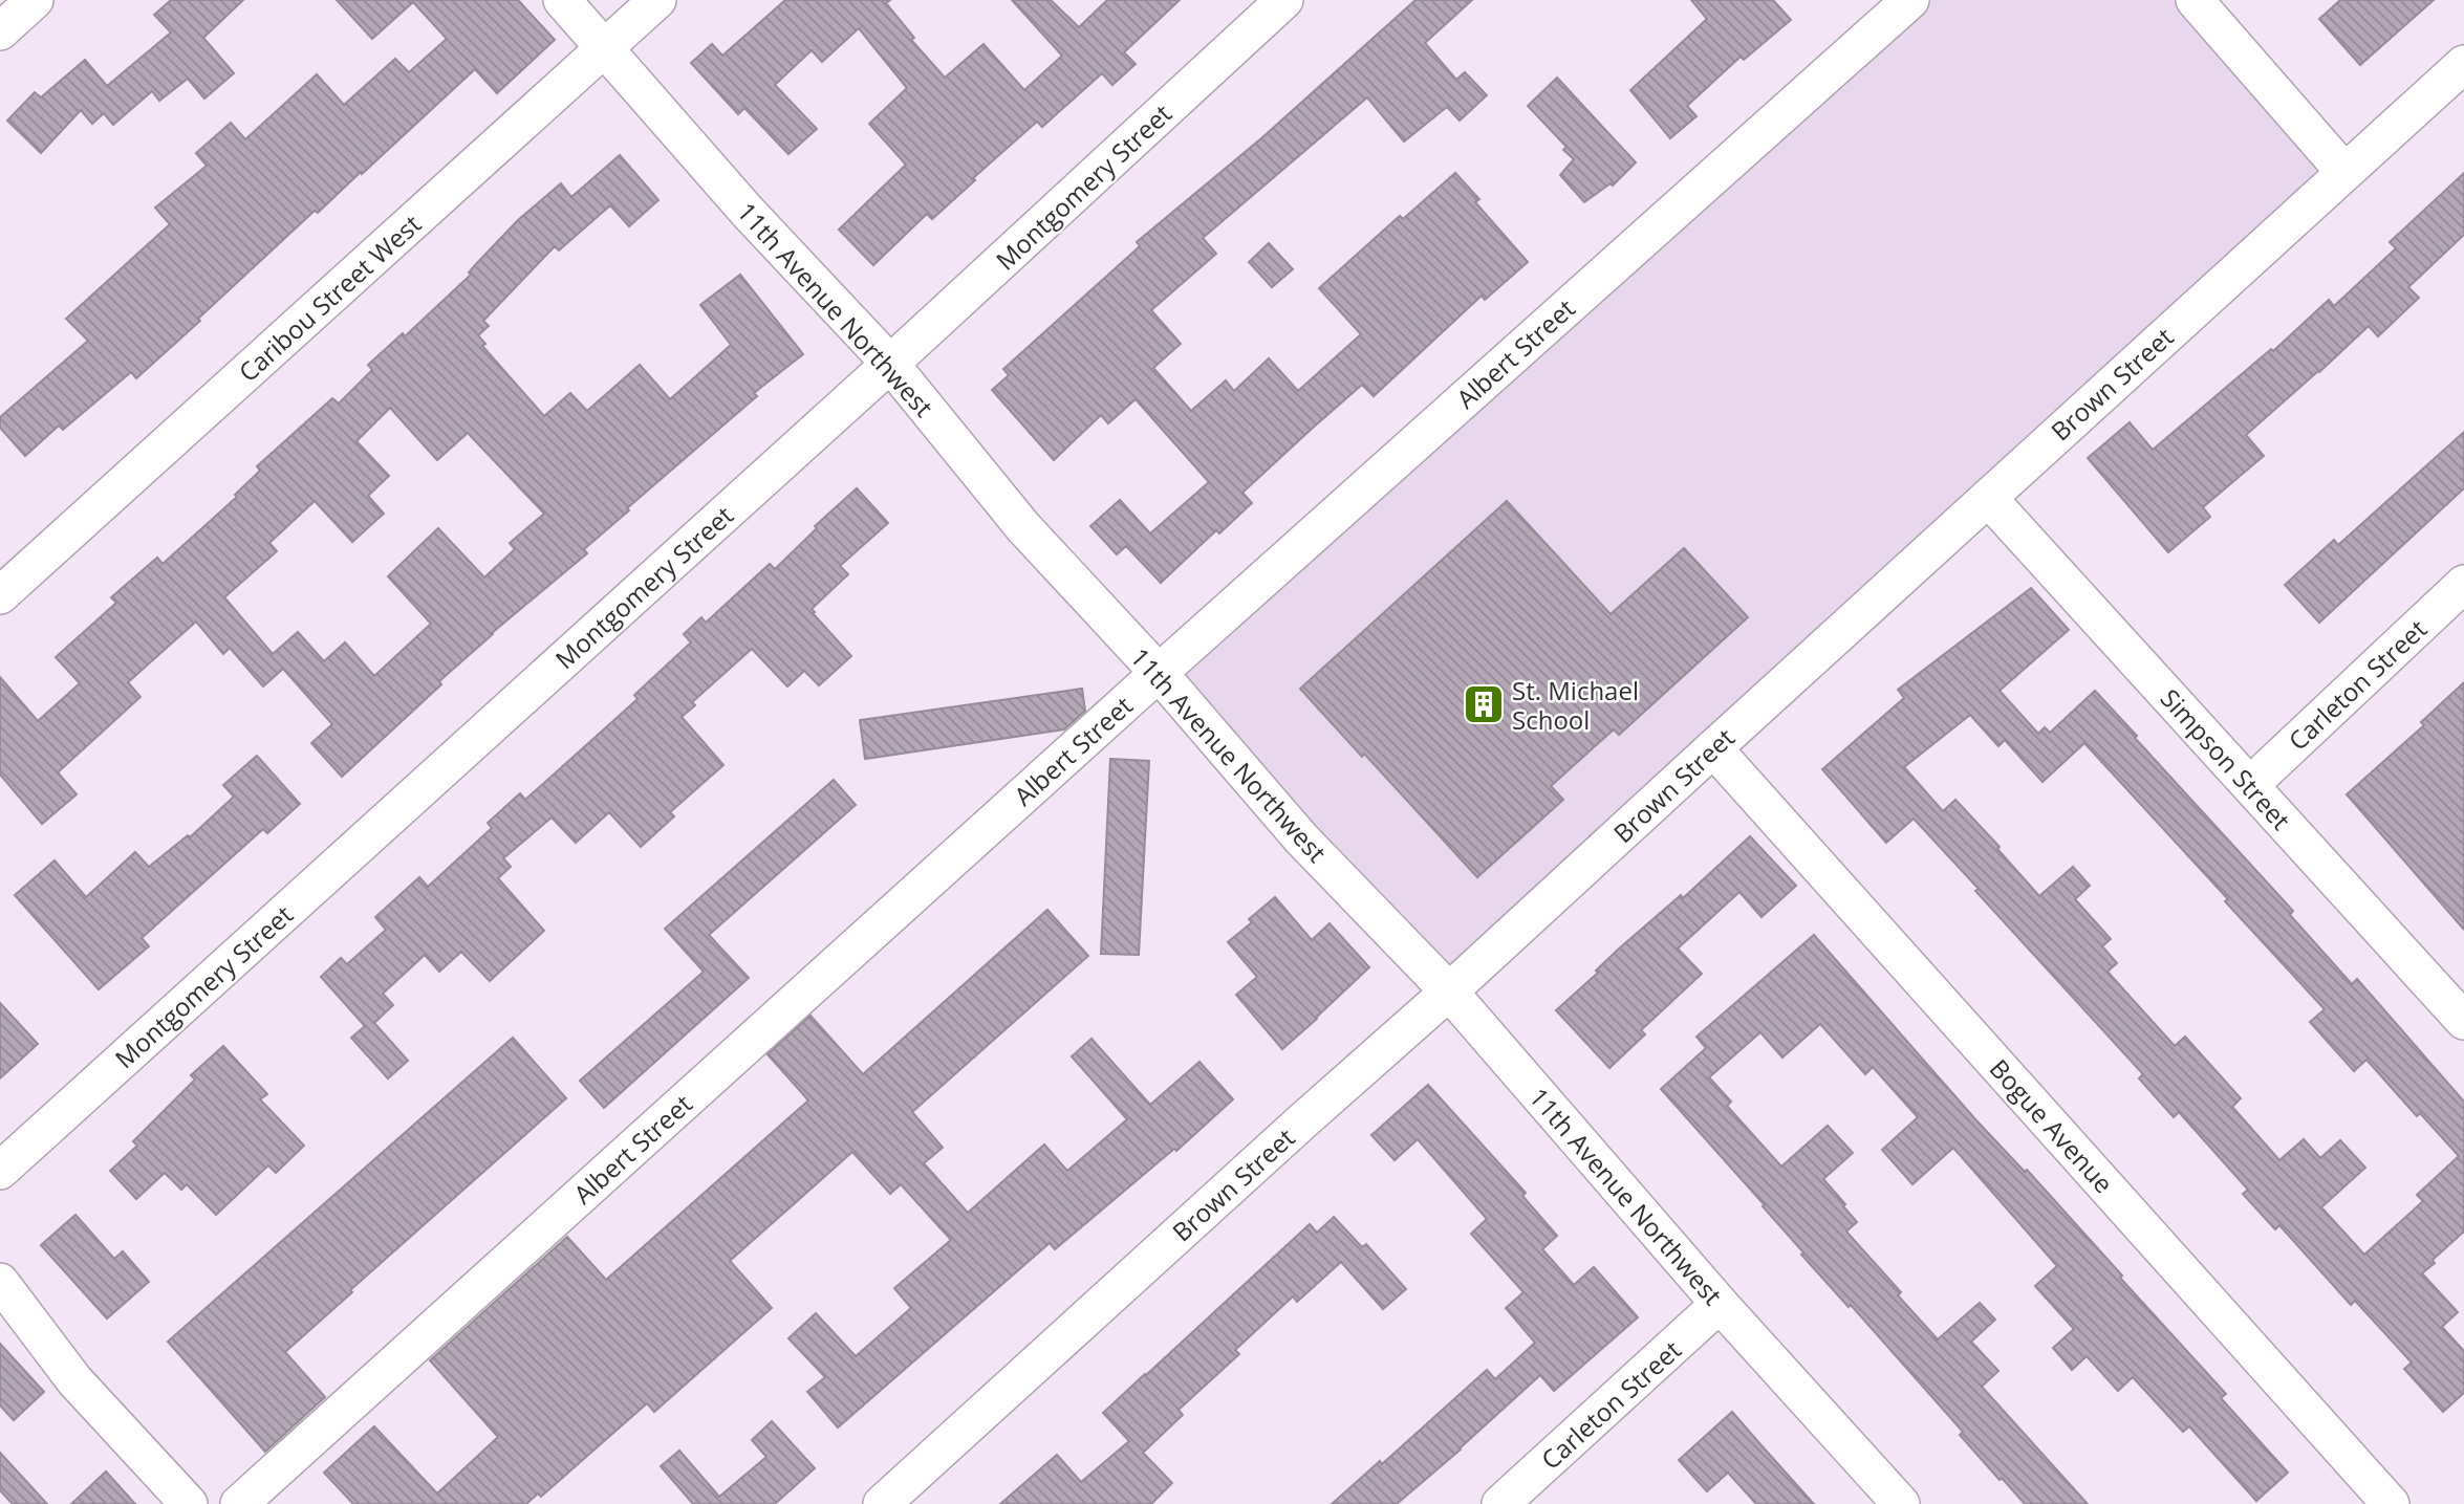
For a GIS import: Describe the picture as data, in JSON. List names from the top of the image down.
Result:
{
  "streets": {
    "street": [
      "Montgomery Street",
      "Caribou Street West",
      "11th Avenue Northwest",
      "Albert Street",
      "Brown Street",
      "Carleton Street",
      "Simpson Street",
      "Bogue Avenue"
    ]
  },
  "crossings": [
    ["Montgomery Street", "11th Avenue Northwest"],
    ["Caribou Street West", "11th Avenue Northwest"],
    ["11th Avenue Northwest", "Albert Street"],
    ["11th Avenue Northwest", "Brown Street"],
    ["11th Avenue Northwest", "Carleton Street"],
    ["Brown Street", "Simpson Street"],
    ["Brown Street", "Bogue Avenue"],
    ["Carleton Street", "Simpson Street"]
  ],
  "places": {
    "building": ["St. Michael School"]
  }
}
